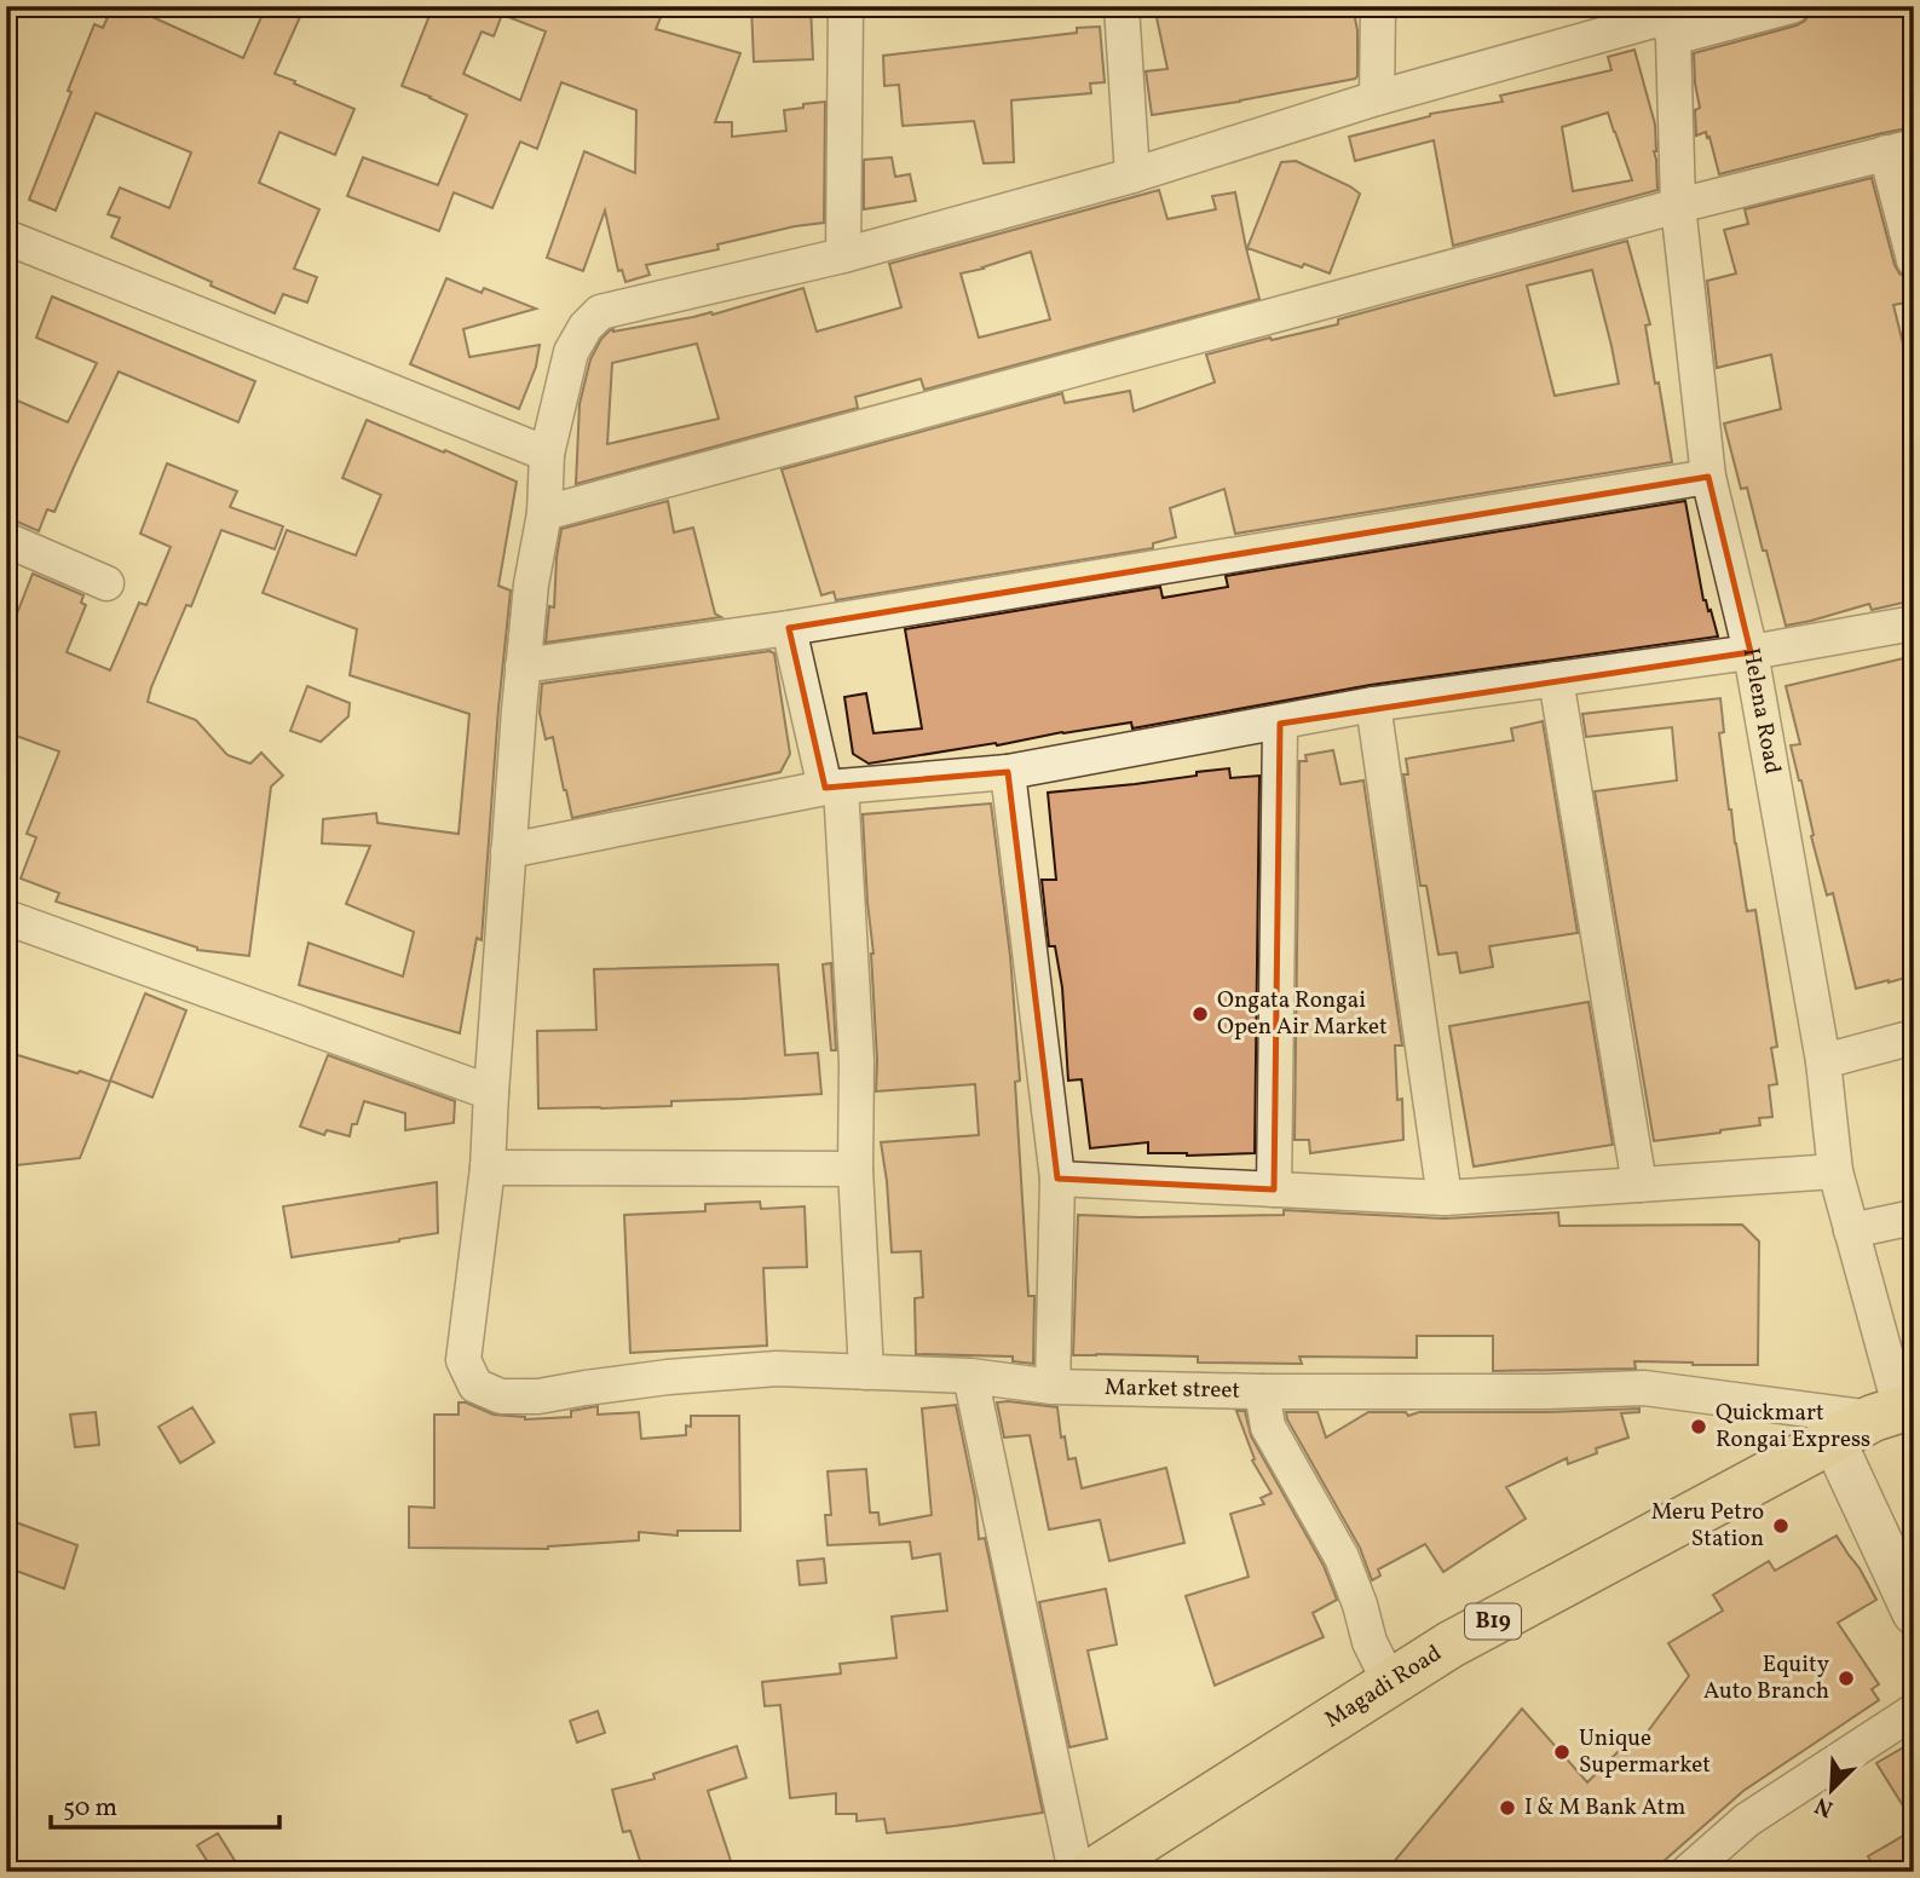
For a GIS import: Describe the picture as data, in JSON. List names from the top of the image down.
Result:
{
  "streets": {
    "highway": ["B19", "Magadi Road"],
    "street": ["Helena Road", "Market street"]
  },
  "crossings": [
    ["Helena Road", "Market street"],
    ["Helena Road", "Magadi Road"],
    ["Market street", "Magadi Road"]
  ],
  "places": [
    "Ongata Rongai Open Air Market",
    "Quickmart Rongai Express",
    "Meru Petro Station",
    "Equity Auto Branch",
    "Unique Supermarket",
    "I & M Bank Atm"
  ],
  "scale_bar": "50 m",
  "north": "bottom left"
}
